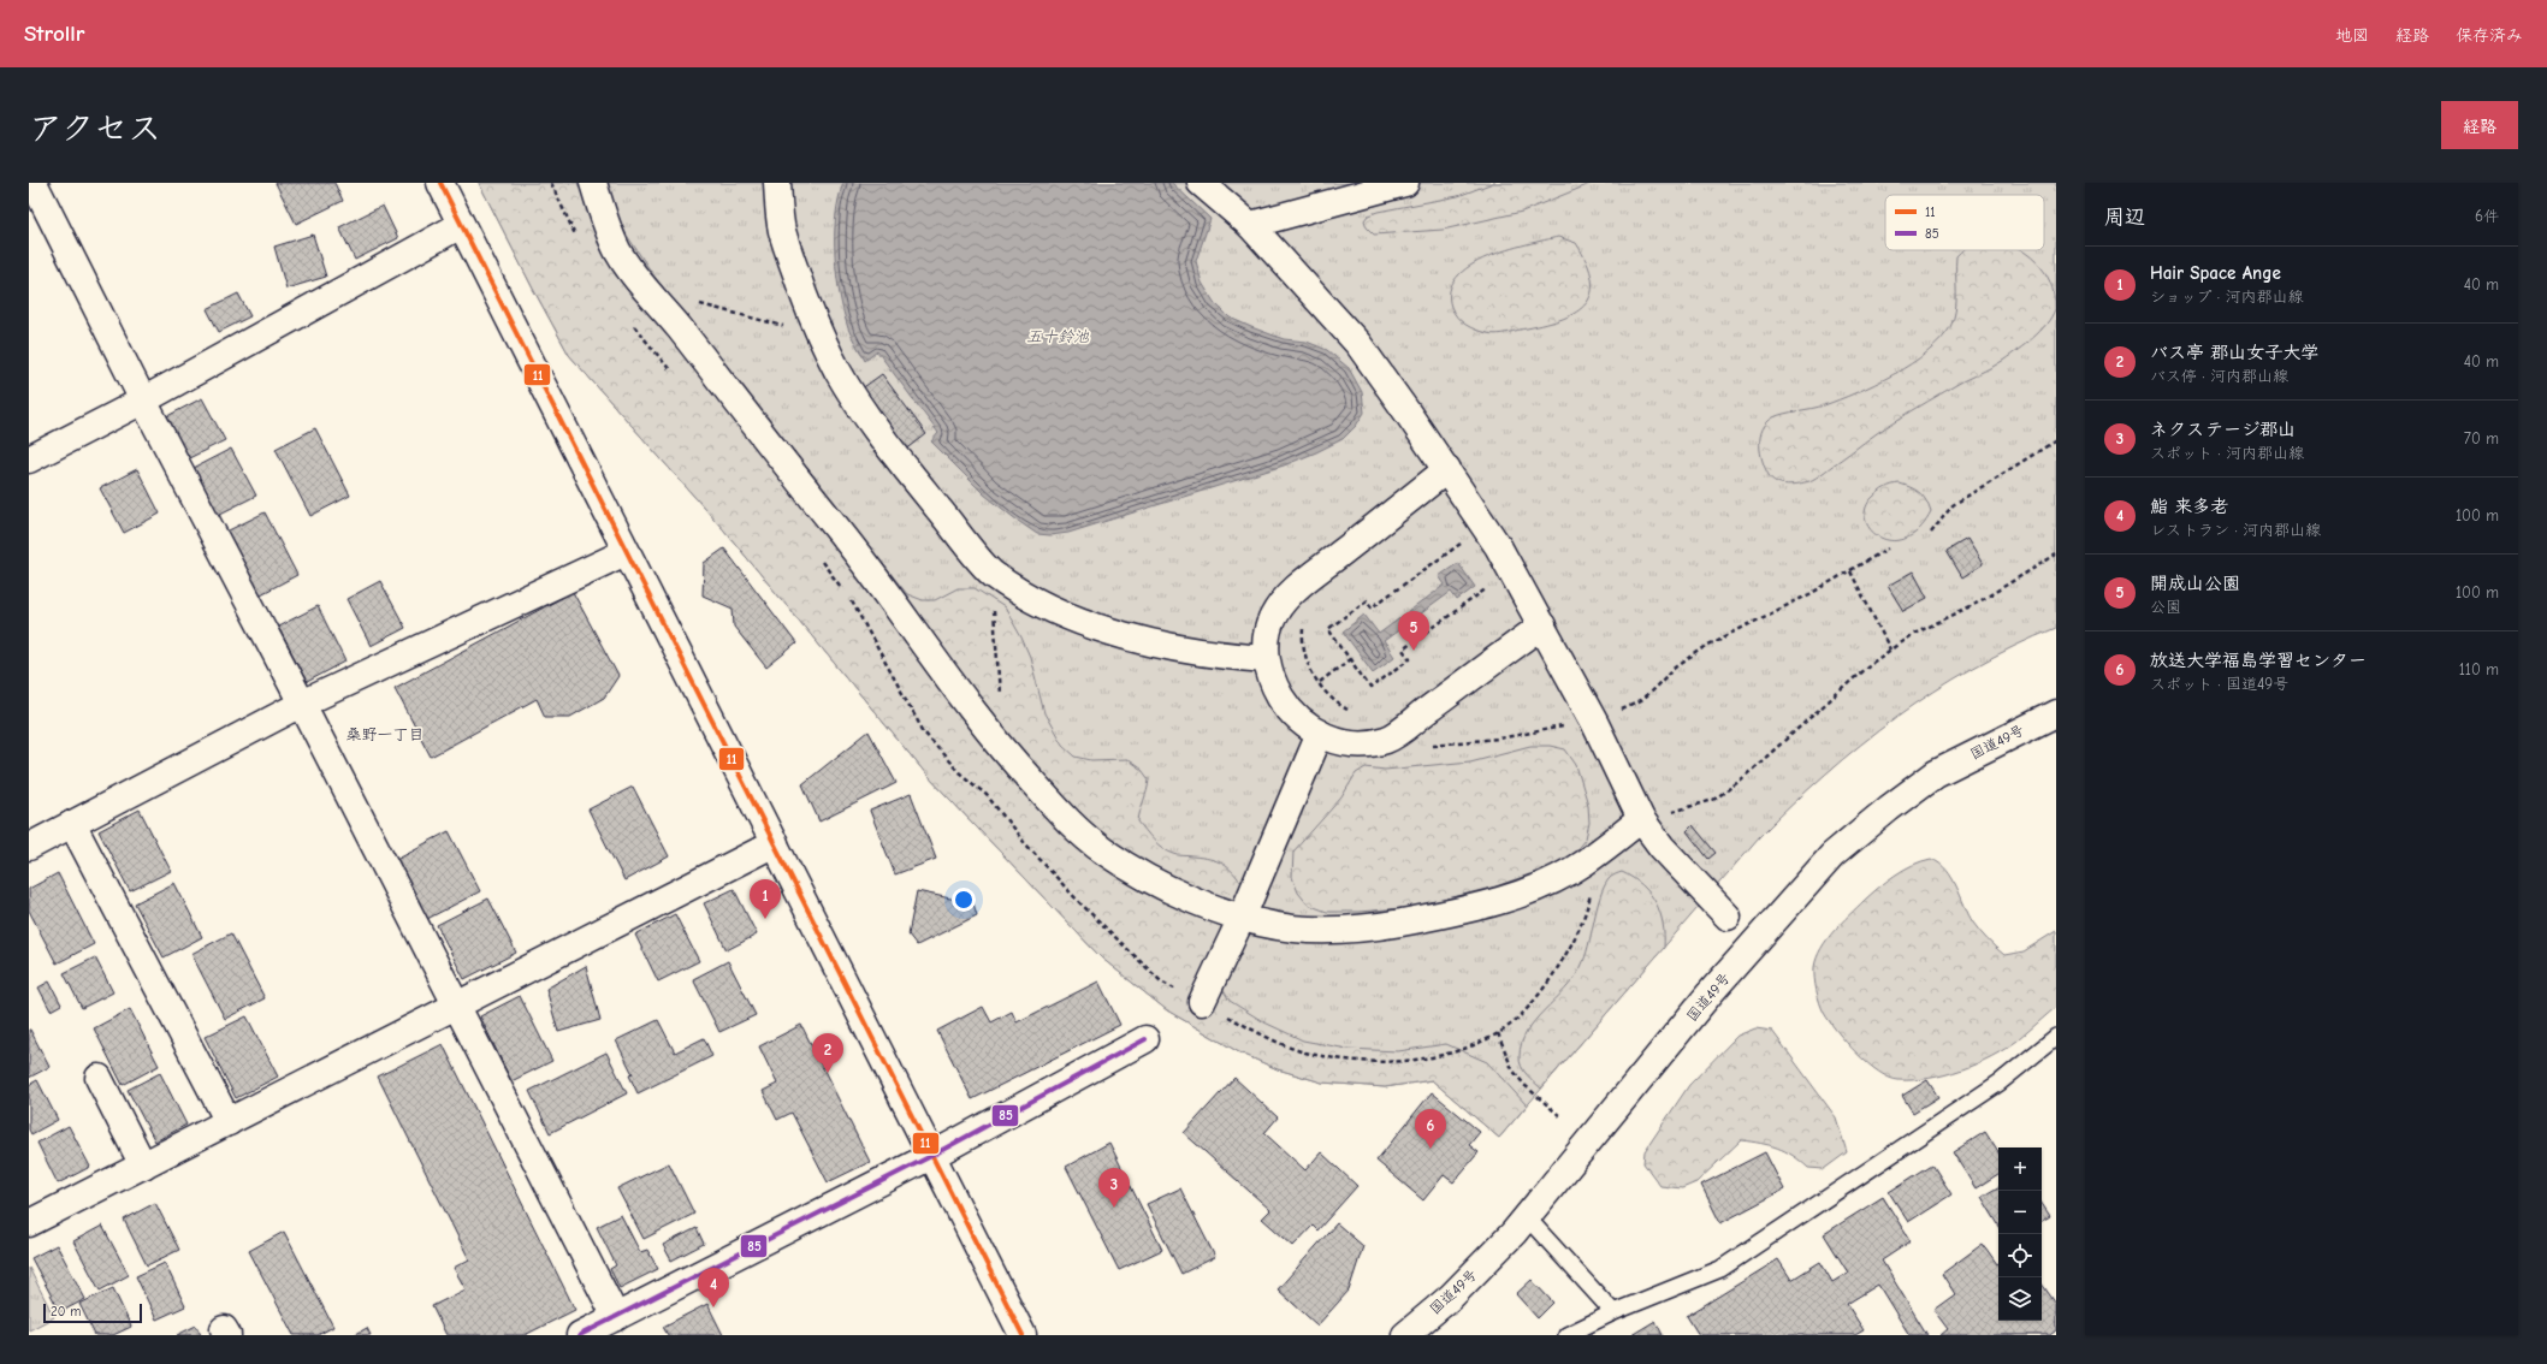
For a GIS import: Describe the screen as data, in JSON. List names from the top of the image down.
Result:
{
  "streets": {
    "main road": ["国道49号"]
  },
  "districts": ["桑野一丁目"],
  "water": ["五十鈴池"],
  "lines": ["transit line 11", "transit line 85"],
  "legend": ["11", "85"],
  "scale_bar": "20 m",
  "page": {
    "header": "Strollr",
    "nav": ["地図", "経路", "保存済み"],
    "title": "アクセス",
    "buttons": "経路",
    "heading": ["周辺", "6件"],
    "list": [
      {
        "mark": "1",
        "name": "Hair Space Ange",
        "note": "ショップ · 河内郡山線",
        "value": "40 m"
      },
      {
        "mark": "2",
        "name": "バス亭 郡山女子大学",
        "note": "バス停 · 河内郡山線",
        "value": "40 m"
      },
      {
        "mark": "3",
        "name": "ネクステージ郡山",
        "note": "スポット · 河内郡山線",
        "value": "70 m"
      },
      {
        "mark": "4",
        "name": "鮨 来多老",
        "note": "レストラン · 河内郡山線",
        "value": "100 m"
      },
      {
        "mark": "5",
        "name": "開成山公園",
        "note": "公園",
        "value": "100 m"
      },
      {
        "mark": "6",
        "name": "放送大学福島学習センター",
        "note": "スポット · 国道49号",
        "value": "110 m"
      }
    ],
    "pins": [
      "5",
      "1",
      "2",
      "6",
      "3",
      "4"
    ],
    "map_buttons": ["+", "−"],
    "scale": "20 m"
  }
}
